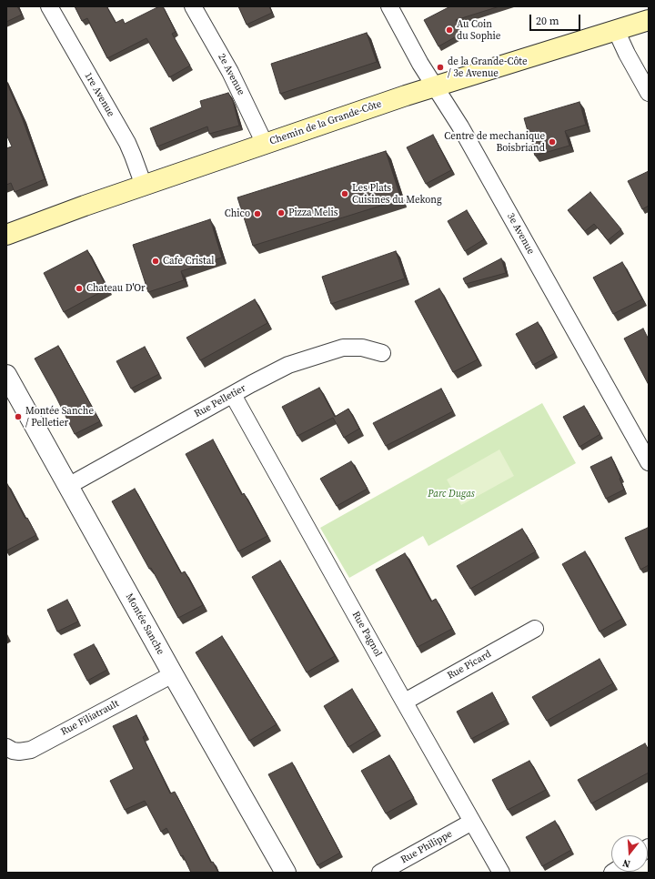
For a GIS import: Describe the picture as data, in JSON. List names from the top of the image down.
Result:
{
  "streets": {
    "main road": ["Chemin de la Grande-Côte"],
    "street": [
      "2e Avenue",
      "1re Avenue",
      "3e Avenue",
      "Rue Pelletier",
      "Montée Sanche",
      "Rue Pagnol",
      "Rue Picard",
      "Rue Filiatrault",
      "Rue Philippe"
    ]
  },
  "crossings": [
    ["2e Avenue", "Chemin de la Grande-Côte"],
    ["1re Avenue", "Chemin de la Grande-Côte"],
    ["Chemin de la Grande-Côte", "3e Avenue"],
    ["Rue Pelletier", "Montée Sanche"],
    ["Rue Pelletier", "Rue Pagnol"],
    ["Montée Sanche", "Rue Filiatrault"],
    ["Rue Pagnol", "Rue Picard"],
    ["Rue Pagnol", "Rue Philippe"]
  ],
  "parks": ["Parc Dugas"],
  "places": [
    "Au Coin du Sophie",
    "de la Grande-Côte / 3e Avenue",
    "Centre de mechanique Boisbriand",
    "Les Plats Cuisines du Mekong",
    "Pizza Melis",
    "Chico",
    "Cafe Cristal",
    "Chateau D'Or",
    "Montée Sanche / Pelletier"
  ],
  "scale_bar": "20 m",
  "north": "bottom"
}
